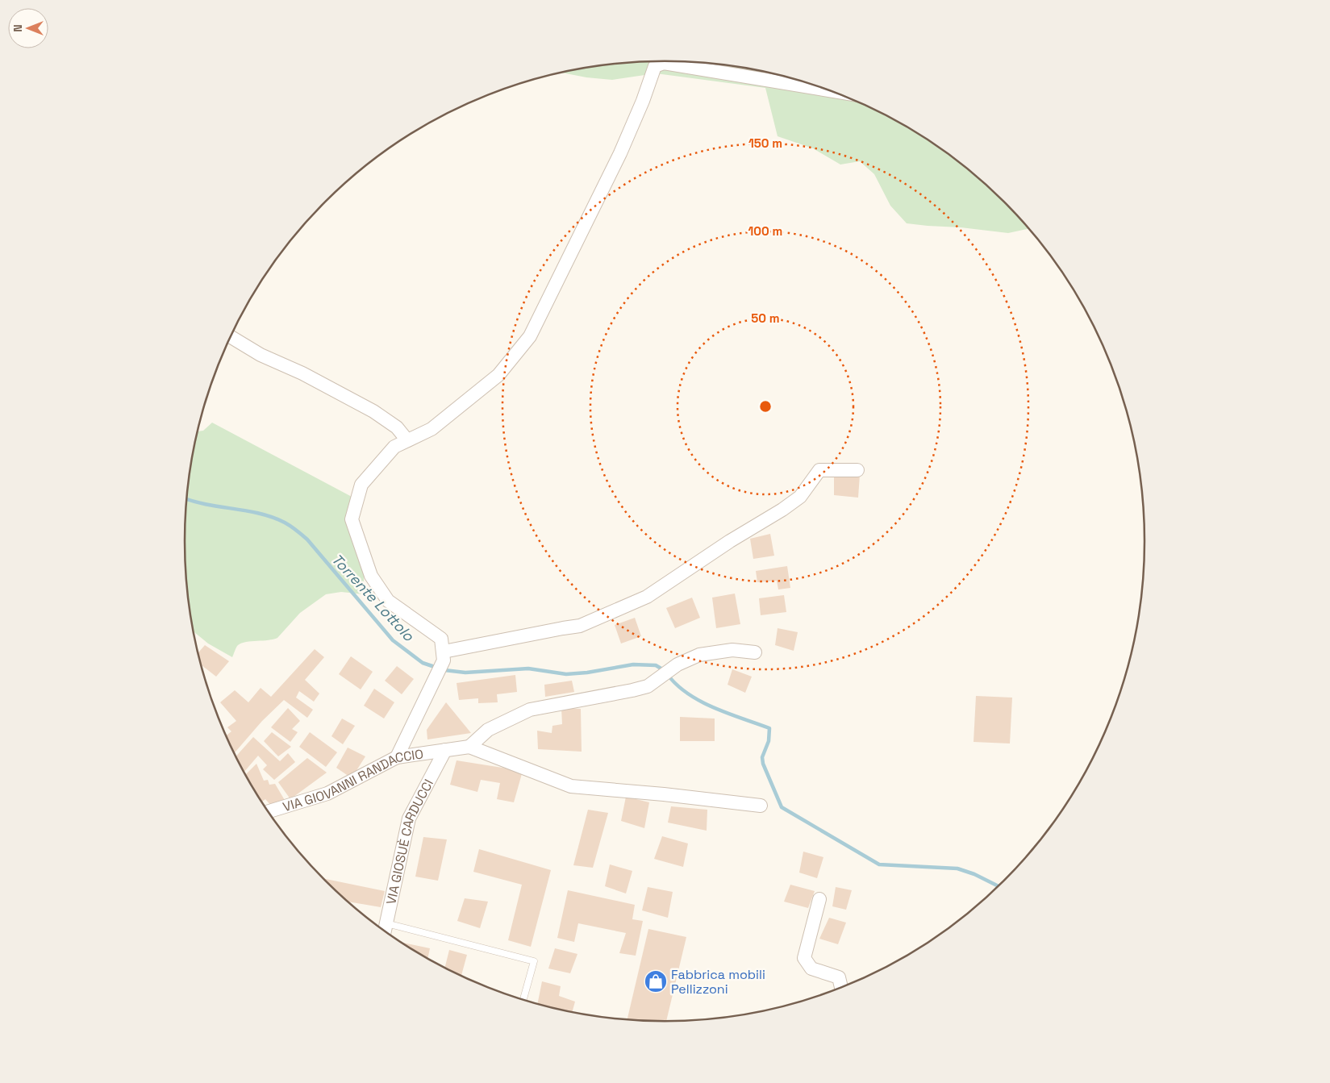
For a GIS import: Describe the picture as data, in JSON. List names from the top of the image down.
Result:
{
  "streets": {
    "street": ["VIA GIOVANNI RANDACCIO", "VIA GIOSUÈ CARDUCCI"]
  },
  "crossings": [
    ["VIA GIOVANNI RANDACCIO", "VIA GIOSUÈ CARDUCCI"]
  ],
  "water": ["Torrente Lottolo"],
  "places": {
    "shop": ["Fabbrica mobili Pellizzoni"]
  },
  "north": "left",
  "rings": ["150 m", "100 m", "50 m"]
}
